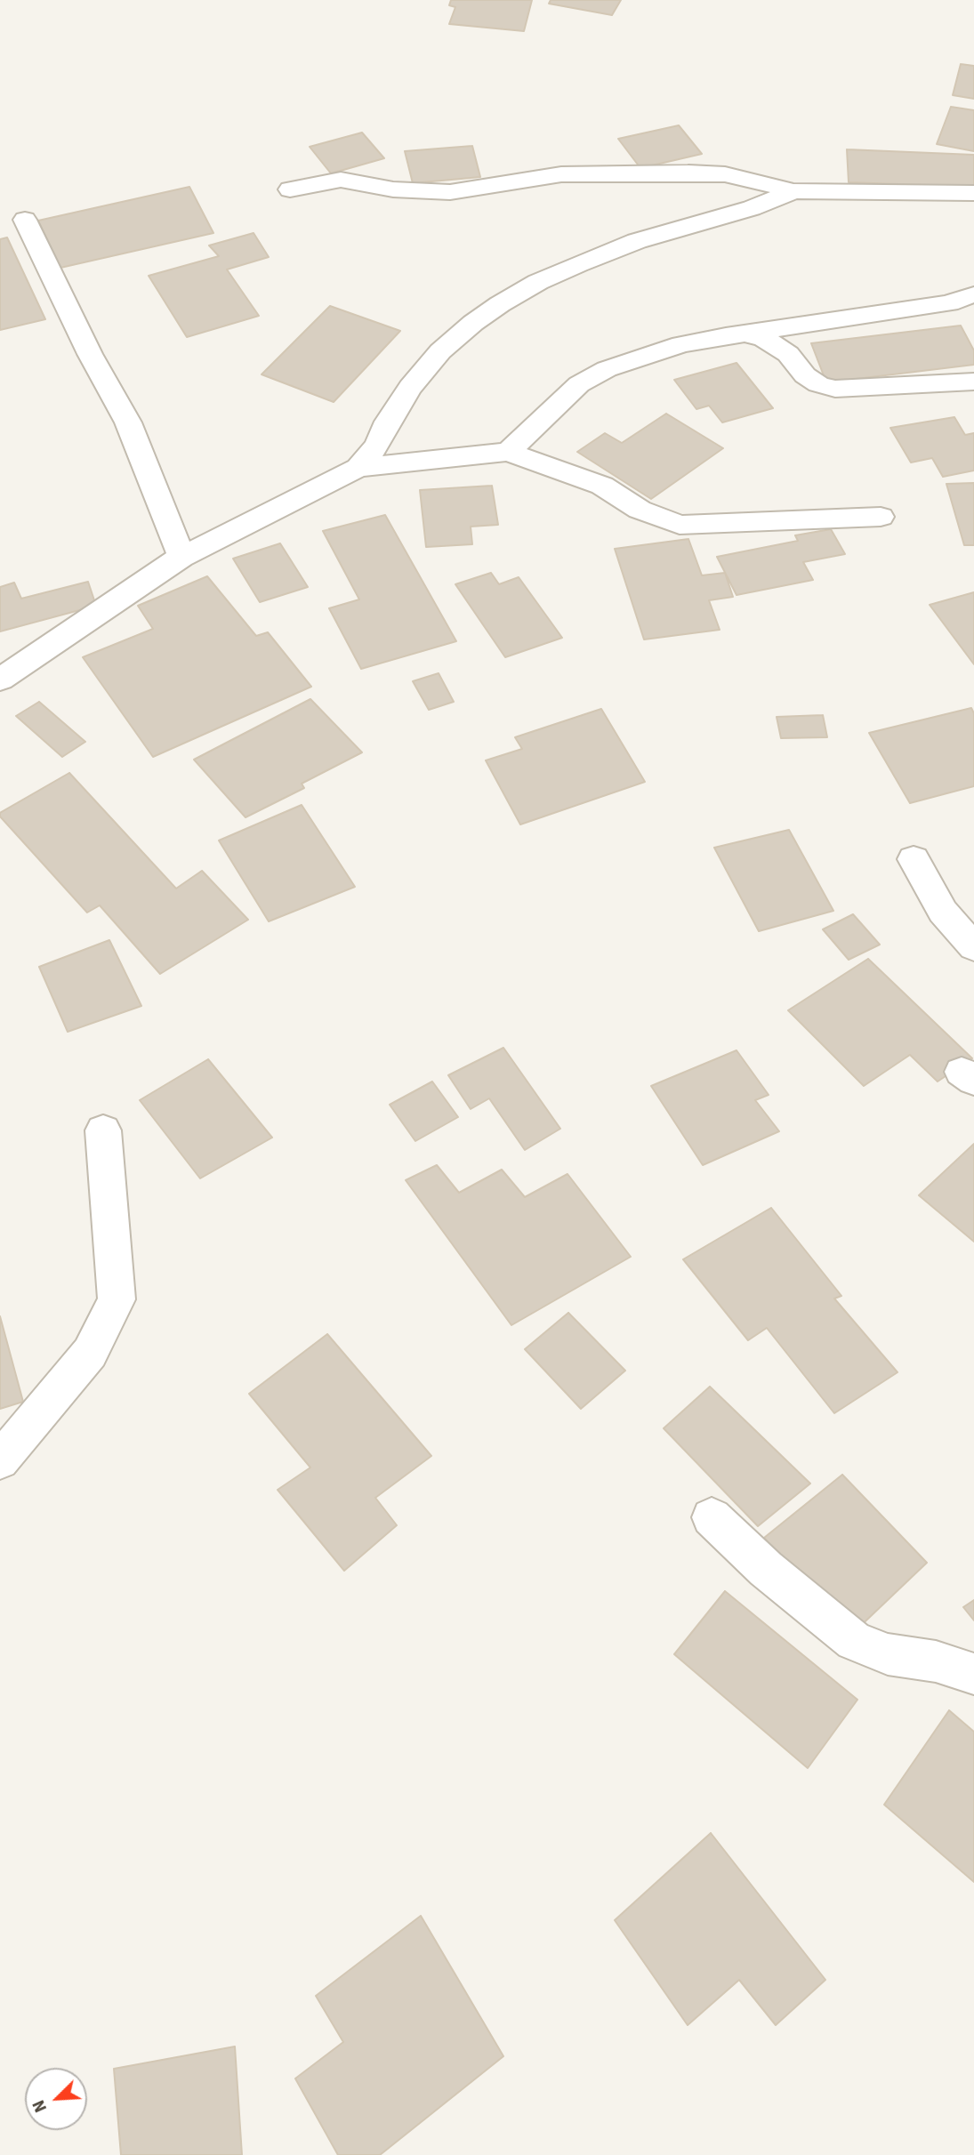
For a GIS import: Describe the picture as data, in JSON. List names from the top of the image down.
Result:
{
  "north": "bottom left"
}
